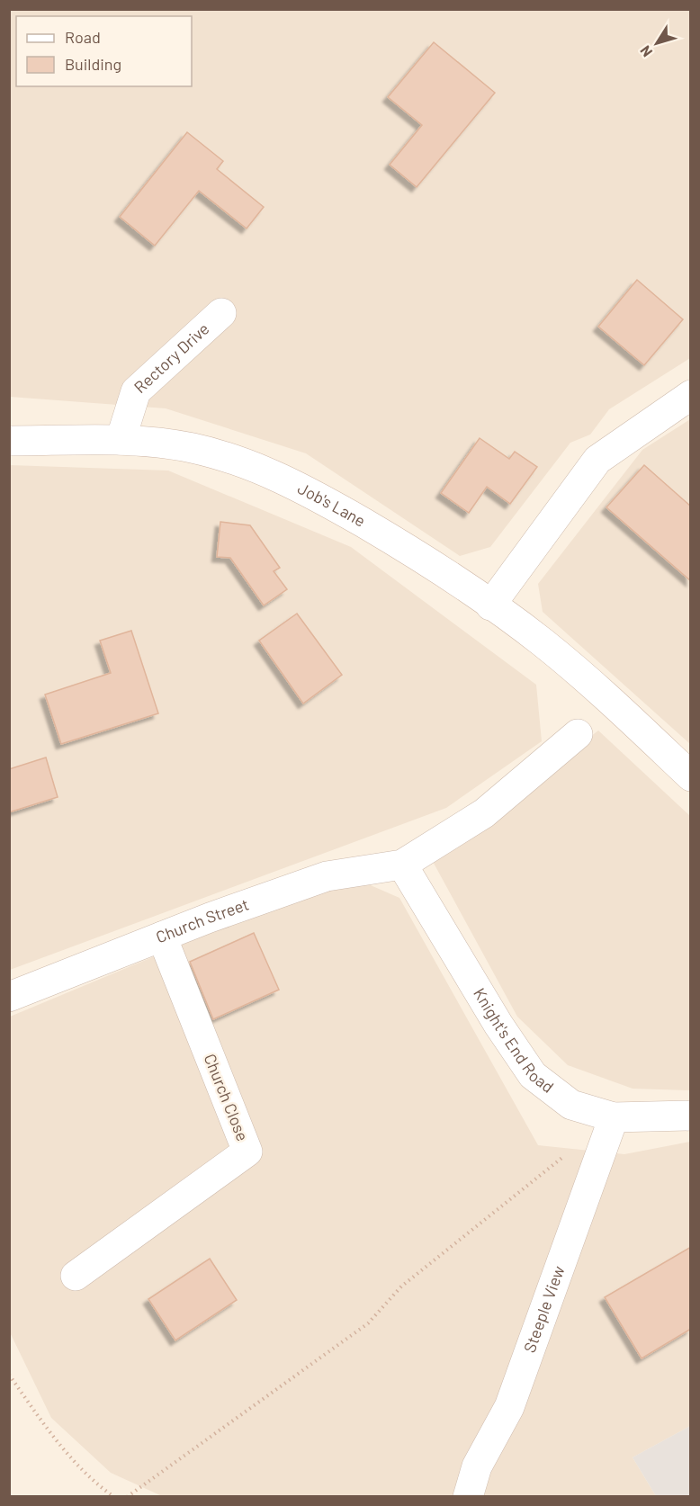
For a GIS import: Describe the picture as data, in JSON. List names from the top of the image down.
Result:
{
  "streets": {
    "street": [
      "Rectory Drive",
      "Job's Lane",
      "Church Street",
      "Knight's End Road",
      "Church Close",
      "Steeple View"
    ]
  },
  "crossings": [
    ["Rectory Drive", "Job's Lane"],
    ["Church Street", "Knight's End Road"],
    ["Church Street", "Church Close"],
    ["Knight's End Road", "Steeple View"]
  ],
  "legend": ["Road", "Building"],
  "north": "bottom left"
}
